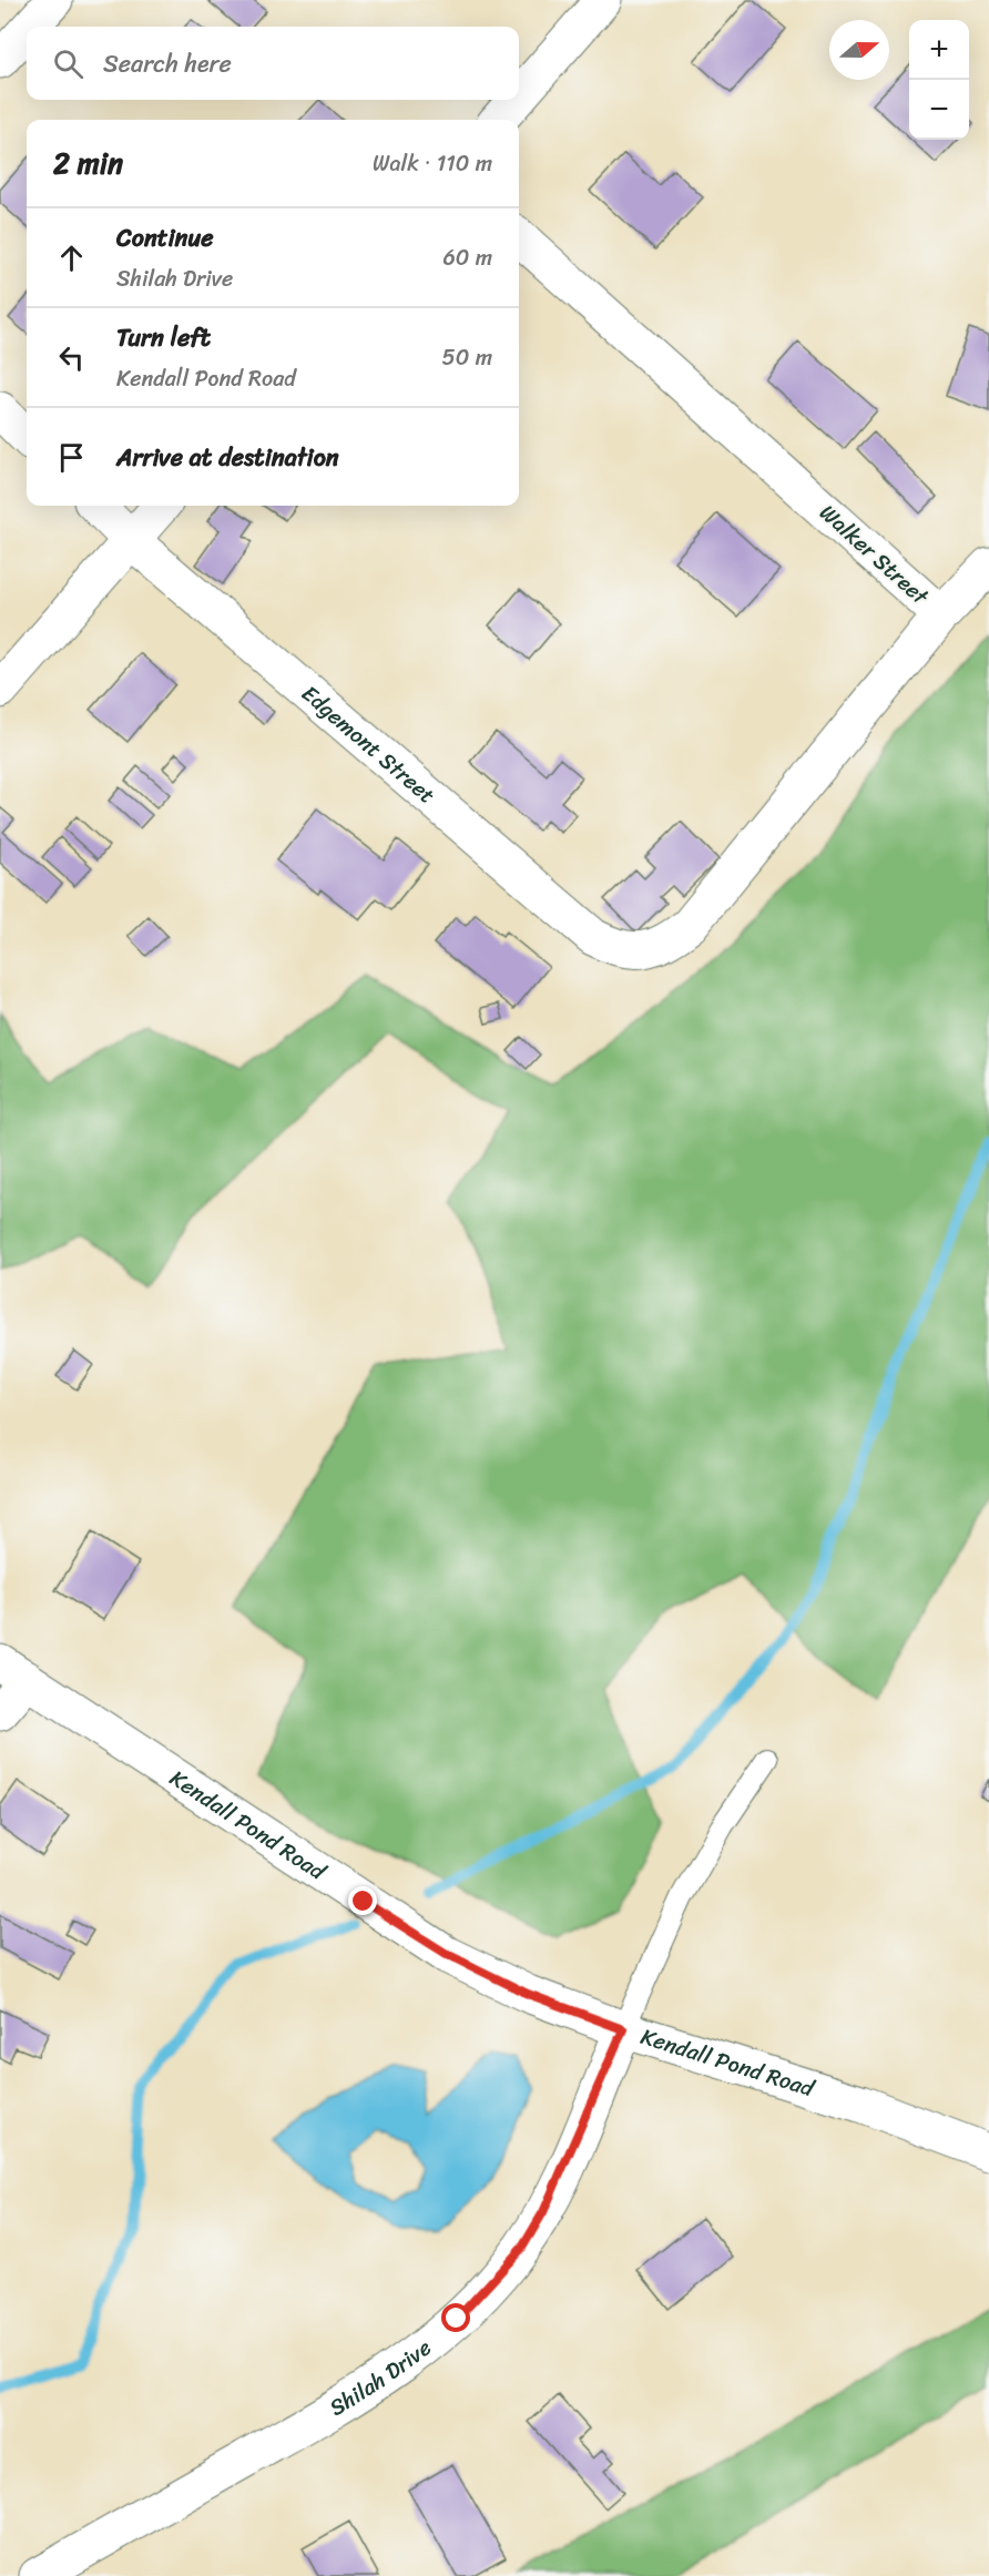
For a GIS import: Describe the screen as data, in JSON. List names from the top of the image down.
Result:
{
  "streets": {
    "street": [
      "Walker Street",
      "Edgemont Street",
      "Kendall Pond Road",
      "Shilah Drive"
    ]
  },
  "crossings": [
    ["Walker Street", "Edgemont Street"],
    ["Kendall Pond Road", "Shilah Drive"]
  ],
  "north": "right",
  "page": {
    "map_buttons": ["+", "−"],
    "search": "Search here",
    "heading": ["2 min", "Walk · 110 m"],
    "list": [
      ["Continue", "Shilah Drive", "60 m"],
      ["Turn left", "Kendall Pond Road", "50 m"],
      "Arrive at destination"
    ]
  }
}
